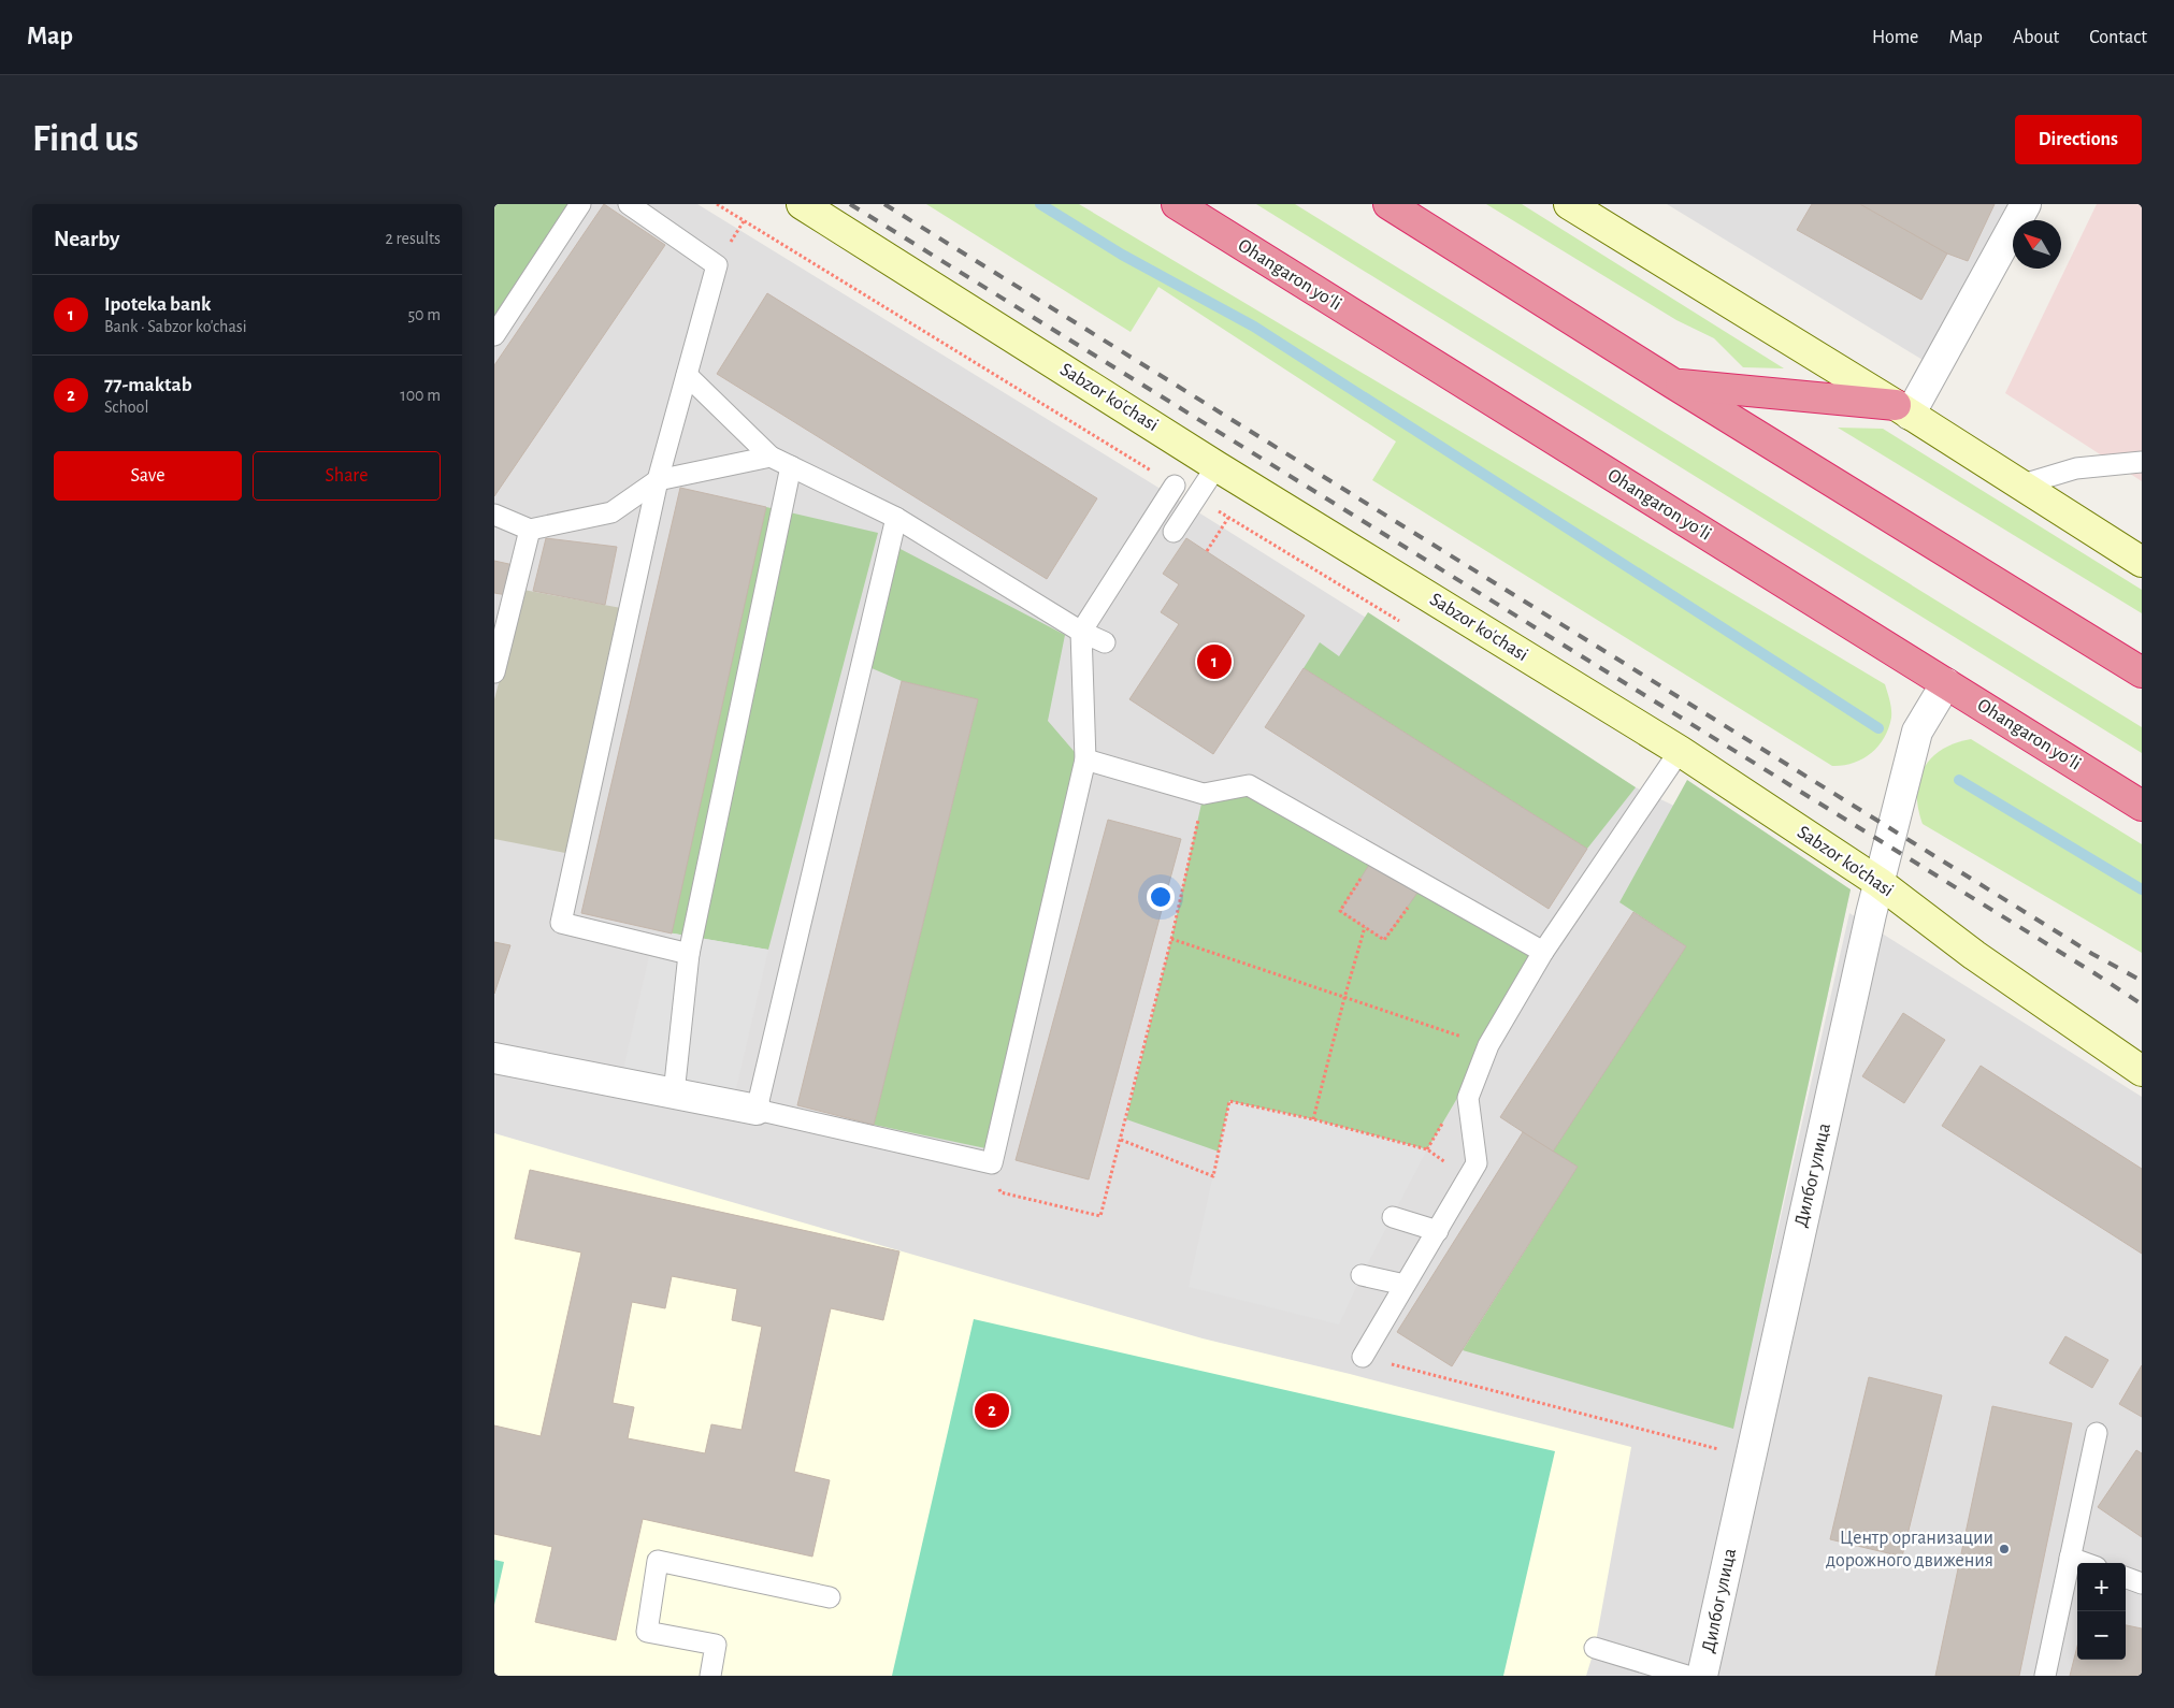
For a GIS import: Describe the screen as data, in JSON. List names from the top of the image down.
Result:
{
  "streets": {
    "highway": ["Ohangaron yoʻli"],
    "street": ["Sabzor ko'chasi", "Дилбог улица"]
  },
  "crossings": [
    ["Ohangaron yoʻli", "Дилбог улица"],
    ["Sabzor ko'chasi", "Дилбог улица"]
  ],
  "places": ["Центр организации дорожного движения"],
  "north": "top left",
  "page": {
    "header": "Map",
    "nav": [
      "Home",
      "Map",
      "About",
      "Contact"
    ],
    "buttons": [
      "Directions",
      ["Save", "Share"]
    ],
    "title": "Find us",
    "heading": ["Nearby", "2 results"],
    "list": [
      {
        "mark": "1",
        "name": "Ipoteka bank",
        "note": "Bank · Sabzor ko'chasi",
        "value": "50 m"
      },
      {
        "mark": "2",
        "name": "77-maktab",
        "note": "School",
        "value": "100 m"
      }
    ],
    "pins": ["1", "2"],
    "map_buttons": ["+", "−"]
  }
}
